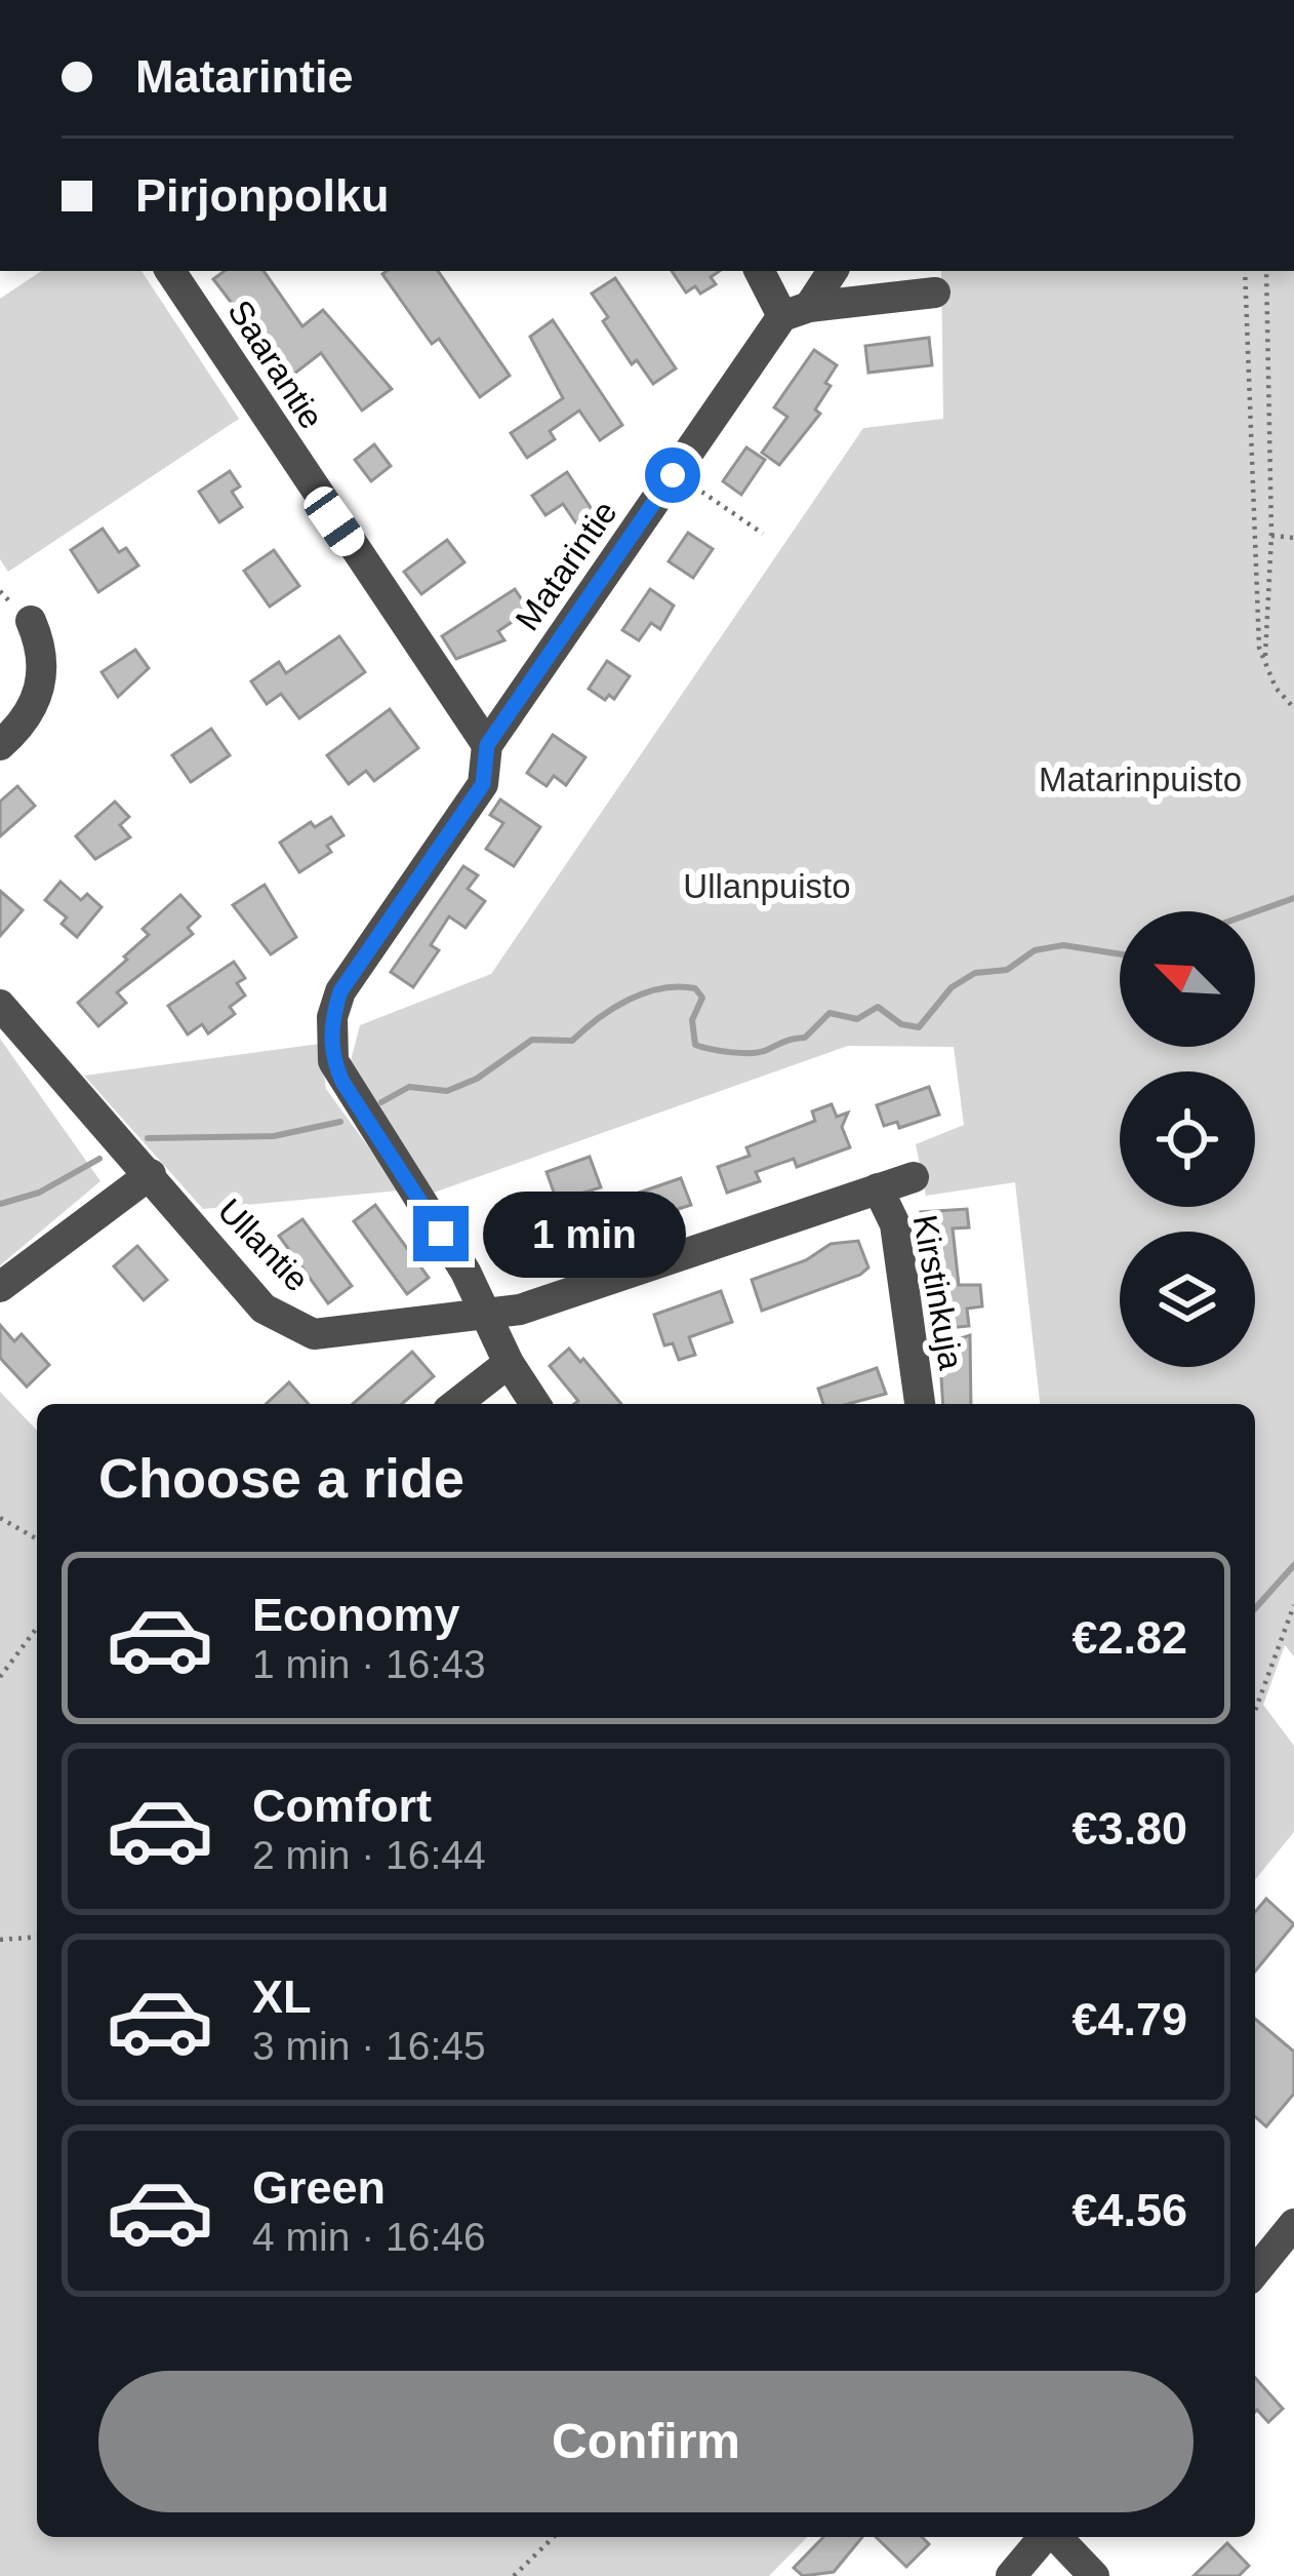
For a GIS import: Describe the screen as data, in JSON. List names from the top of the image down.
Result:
{
  "streets": {
    "street": [
      "Saarantie",
      "Matarintie",
      "Ullantie",
      "Kirstinkuja"
    ]
  },
  "crossings": [
    ["Saarantie", "Matarintie"],
    ["Matarintie", "Ullantie"],
    ["Ullantie", "Kirstinkuja"]
  ],
  "parks": ["Matarinpuisto", "Ullanpuisto"],
  "north": "top left",
  "page": {
    "banner": ["Matarintie", "Pirjonpolku"],
    "bubble": "1 min",
    "heading": "Choose a ride",
    "list": [
      {
        "name": "Economy",
        "note": "1 min · 16:43",
        "value": "€2.82"
      },
      {
        "name": "Comfort",
        "note": "2 min · 16:44",
        "value": "€3.80"
      },
      {
        "name": "XL",
        "note": "3 min · 16:45",
        "value": "€4.79"
      },
      {
        "name": "Green",
        "note": "4 min · 16:46",
        "value": "€4.56"
      }
    ],
    "buttons": "Confirm"
  }
}
